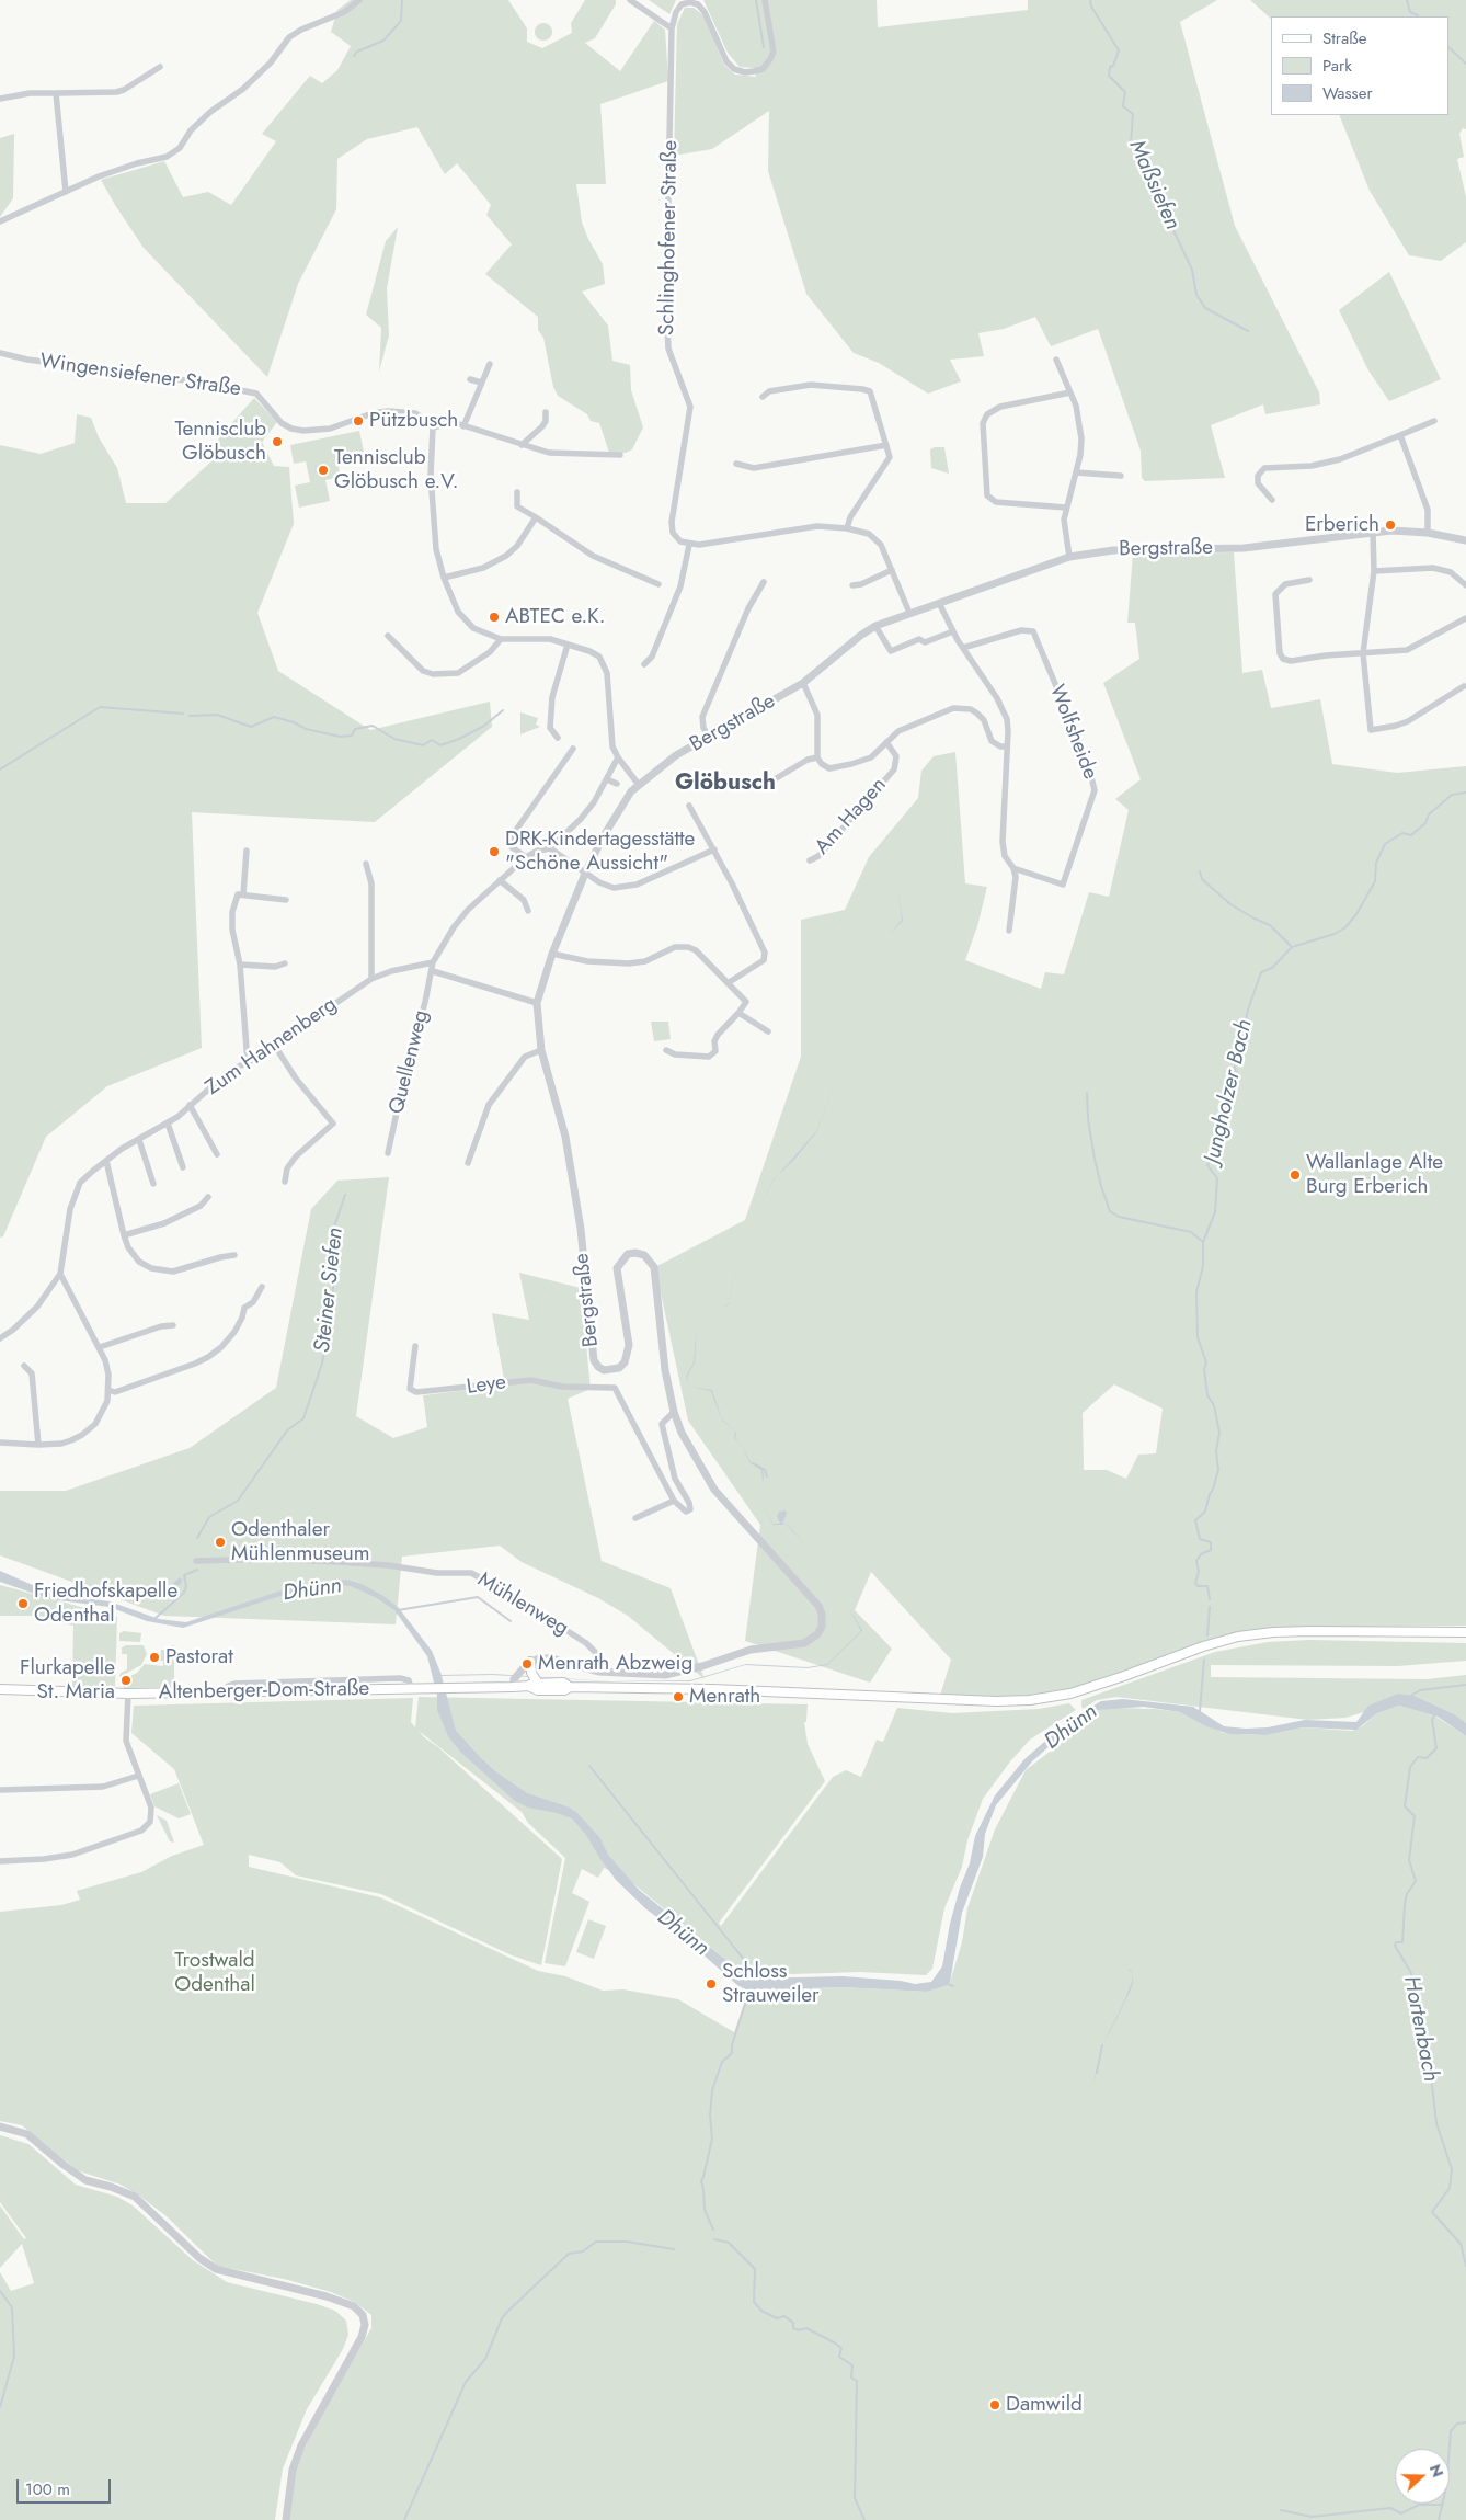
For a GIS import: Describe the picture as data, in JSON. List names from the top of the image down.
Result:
{
  "streets": {
    "main road": ["Altenberger-Dom-Straße"],
    "street": [
      "Schlinghofener Straße",
      "Wingensiefener Straße",
      "Bergstraße",
      "Wolfsheide",
      "Am Hagen",
      "Zum Hahnenberg",
      "Quellenweg",
      "Leye",
      "Mühlenweg"
    ]
  },
  "crossings": [
    ["Bergstraße", "Mühlenweg"],
    ["Zum Hahnenberg", "Quellenweg"]
  ],
  "districts": ["Glöbusch"],
  "water": [
    "Maßsiefen",
    "Jungholzer Bach",
    "Steiner Siefen",
    "Dhünn",
    "Hortenbach"
  ],
  "parks": ["Trostwald Odenthal"],
  "places": [
    "Pützbusch",
    "Tennisclub Glöbusch",
    "Tennisclub Glöbusch e.V.",
    "Erberich",
    "ABTEC e.K.",
    "DRK-Kindertagesstätte \"Schöne Aussicht\"",
    "Wallanlage Alte Burg Erberich",
    "Odenthaler Mühlenmuseum",
    "Friedhofskapelle Odenthal",
    "Pastorat",
    "Menrath Abzweig",
    "Flurkapelle St. Maria",
    "Menrath",
    "Schloss Strauweiler",
    "Damwild"
  ],
  "legend": ["Straße", "Park", "Wasser"],
  "scale_bar": "100 m",
  "north": "right"
}
